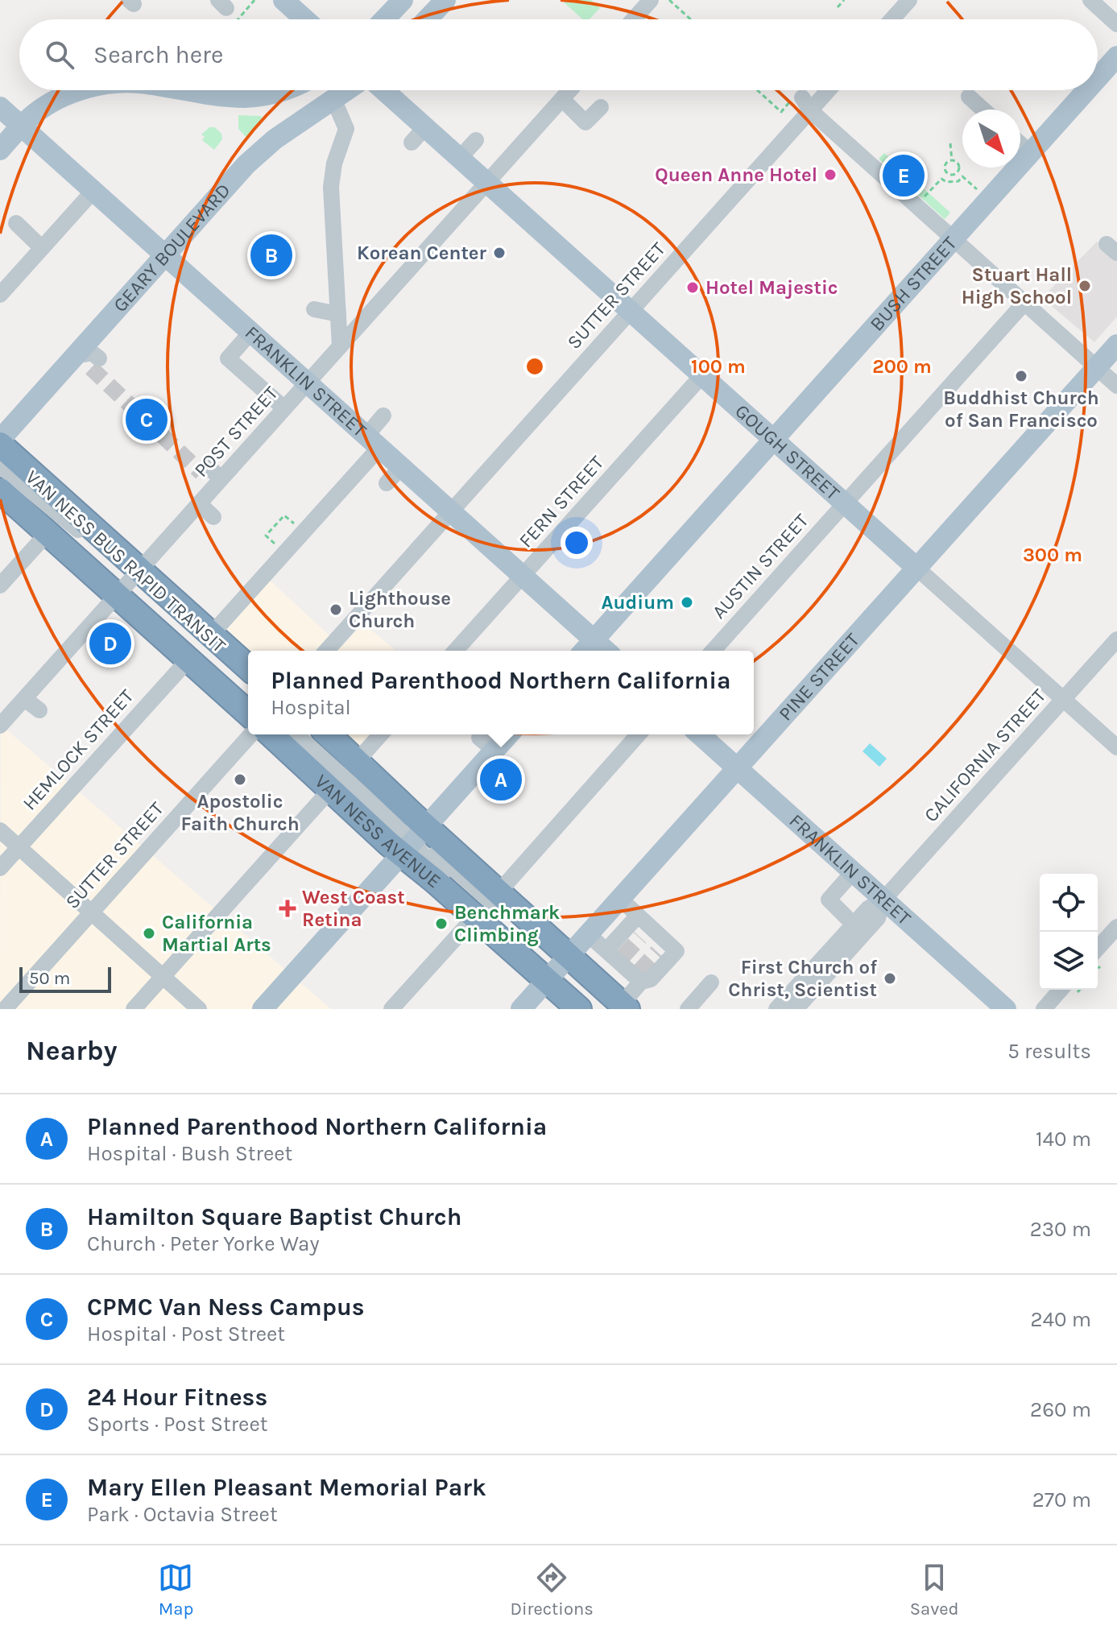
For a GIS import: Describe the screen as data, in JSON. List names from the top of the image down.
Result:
{
  "streets": {
    "highway": ["VAN NESS AVENUE"],
    "main road": [
      "GEARY BOULEVARD",
      "BUSH STREET",
      "FRANKLIN STREET",
      "GOUGH STREET",
      "PINE STREET"
    ],
    "street": [
      "SUTTER STREET",
      "POST STREET",
      "FERN STREET",
      "VAN NESS BUS RAPID TRANSIT",
      "AUSTIN STREET",
      "HEMLOCK STREET",
      "CALIFORNIA STREET"
    ]
  },
  "crossings": [
    ["GEARY BOULEVARD", "FRANKLIN STREET"],
    ["BUSH STREET", "FRANKLIN STREET"],
    ["BUSH STREET", "GOUGH STREET"],
    ["SUTTER STREET", "FRANKLIN STREET"],
    ["SUTTER STREET", "GOUGH STREET"],
    ["FRANKLIN STREET", "POST STREET"],
    ["FRANKLIN STREET", "FERN STREET"],
    ["FRANKLIN STREET", "PINE STREET"],
    ["FRANKLIN STREET", "CALIFORNIA STREET"],
    ["POST STREET", "GOUGH STREET"],
    ["POST STREET", "VAN NESS BUS RAPID TRANSIT"],
    ["GOUGH STREET", "FERN STREET"],
    ["GOUGH STREET", "AUSTIN STREET"],
    ["GOUGH STREET", "PINE STREET"],
    ["GOUGH STREET", "CALIFORNIA STREET"],
    ["PINE STREET", "VAN NESS AVENUE"]
  ],
  "places": {
    "other": [
      "Queen Anne Hotel",
      "Korean Center",
      "Stuart Hall High School",
      "Hotel Majestic",
      "Buddhist Church of San Francisco",
      "Audium",
      "Lighthouse Church",
      "Apostolic Faith Church",
      "Benchmark Climbing",
      "California Martial Arts",
      "First Church of Christ, Scientist"
    ],
    "health": ["West Coast Retina"]
  },
  "scale_bar": "50 m",
  "north": "bottom right",
  "page": {
    "search": "Search here",
    "pins": [
      "E",
      "B",
      "C",
      "D",
      "A"
    ],
    "popup": ["Planned Parenthood Northern California", "Hospital"],
    "scale": "50 m",
    "heading": ["Nearby", "5 results"],
    "list": [
      {
        "mark": "A",
        "name": "Planned Parenthood Northern California",
        "note": "Hospital · Bush Street",
        "value": "140 m"
      },
      {
        "mark": "B",
        "name": "Hamilton Square Baptist Church",
        "note": "Church · Peter Yorke Way",
        "value": "230 m"
      },
      {
        "mark": "C",
        "name": "CPMC Van Ness Campus",
        "note": "Hospital · Post Street",
        "value": "240 m"
      },
      {
        "mark": "D",
        "name": "24 Hour Fitness",
        "note": "Sports · Post Street",
        "value": "260 m"
      },
      {
        "mark": "E",
        "name": "Mary Ellen Pleasant Memorial Park",
        "note": "Park · Octavia Street",
        "value": "270 m"
      }
    ],
    "nav": ["Map", "Directions", "Saved"]
  },
  "rings": ["100 m", "200 m", "300 m"]
}
